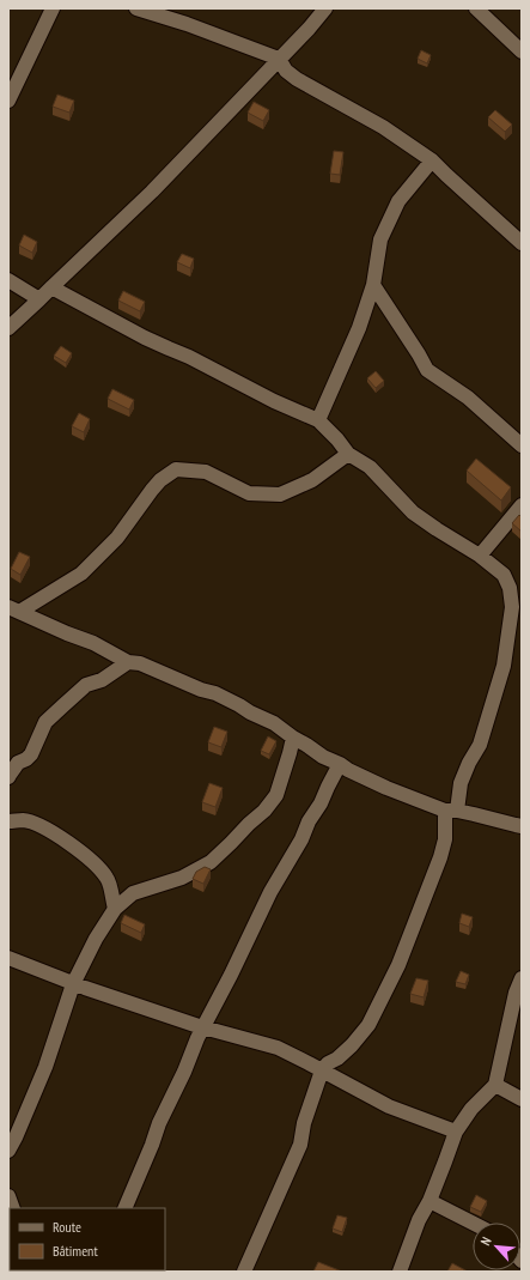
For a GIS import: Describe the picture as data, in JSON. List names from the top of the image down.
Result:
{
  "legend": ["Route", "Bâtiment"],
  "north": "top left"
}
